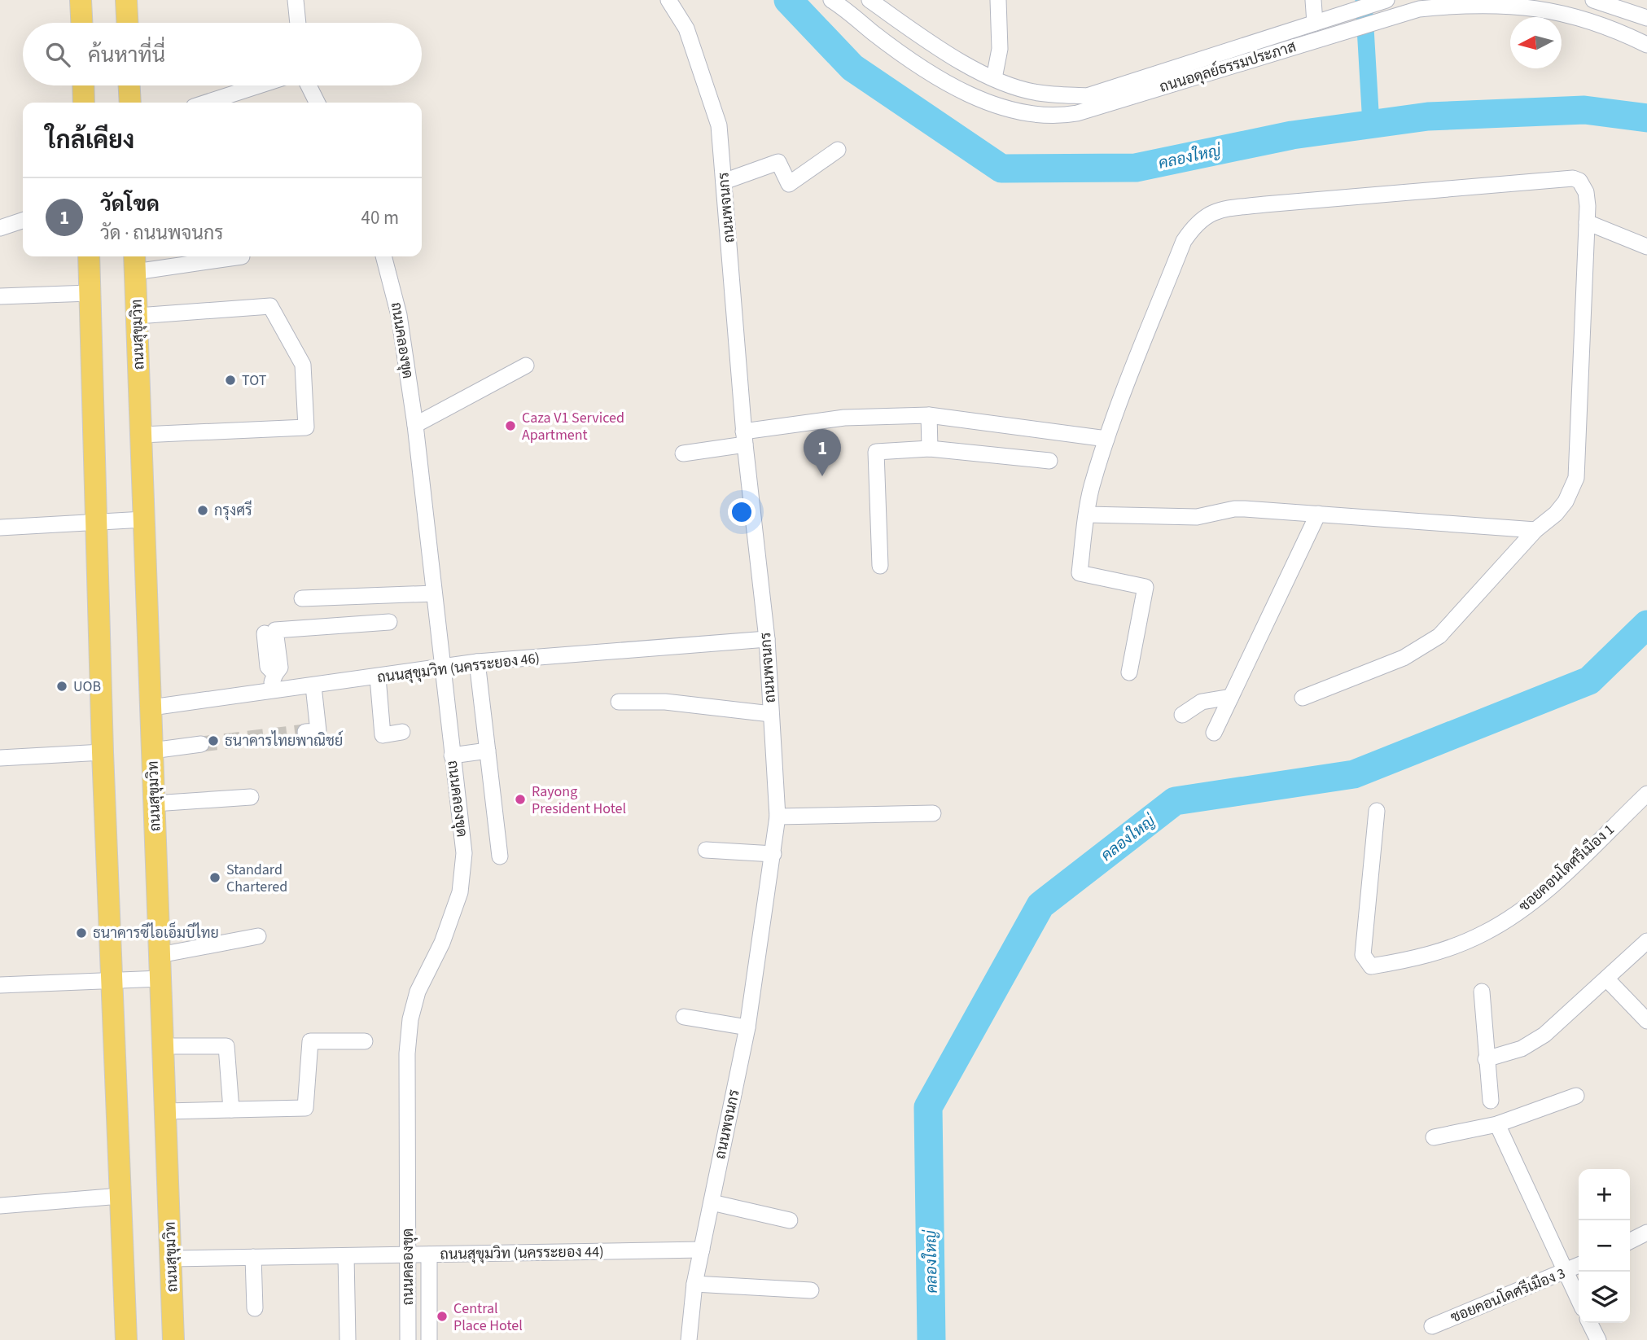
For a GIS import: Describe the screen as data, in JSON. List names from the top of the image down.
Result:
{
  "streets": {
    "main road": ["ถนนสุขุมวิท"],
    "street": [
      "ถนนอดุลย์ธรรมประภาส",
      "ถนนพจนกร",
      "ถนนคลองขุด",
      "ถนนสุขุมวิท (นครระยอง 46)",
      "ซอยคอนโดศรีเมือง 1",
      "ถนนสุขุมวิท (นครระยอง 44)",
      "ซอยคอนโดศรีเมือง 3"
    ]
  },
  "crossings": [
    ["ถนนพจนกร", "ถนนสุขุมวิท (นครระยอง 46)"],
    ["ถนนพจนกร", "ถนนสุขุมวิท (นครระยอง 44)"],
    ["ถนนสุขุมวิท", "ถนนสุขุมวิท (นครระยอง 46)"],
    ["ถนนสุขุมวิท", "ถนนสุขุมวิท (นครระยอง 44)"],
    ["ถนนคลองขุด", "ถนนสุขุมวิท (นครระยอง 46)"],
    ["ถนนคลองขุด", "ถนนสุขุมวิท (นครระยอง 44)"]
  ],
  "water": ["คลองใหญ่"],
  "places": [
    "TOT",
    "Caza V1 Serviced Apartment",
    "กรุงศรี",
    "UOB",
    "ธนาคารไทยพาณิชย์",
    "Rayong President Hotel",
    "Standard Chartered",
    "ธนาคารซีไอเอ็มบีไทย",
    "Central Place Hotel"
  ],
  "north": "left",
  "page": {
    "search": "ค้นหาที่นี่",
    "heading": "ใกล้เคียง",
    "list": [
      {
        "mark": "1",
        "name": "วัดโขด",
        "note": "วัด · ถนนพจนกร",
        "value": "40 m"
      }
    ],
    "pins": "1",
    "map_buttons": ["+", "−"]
  }
}
